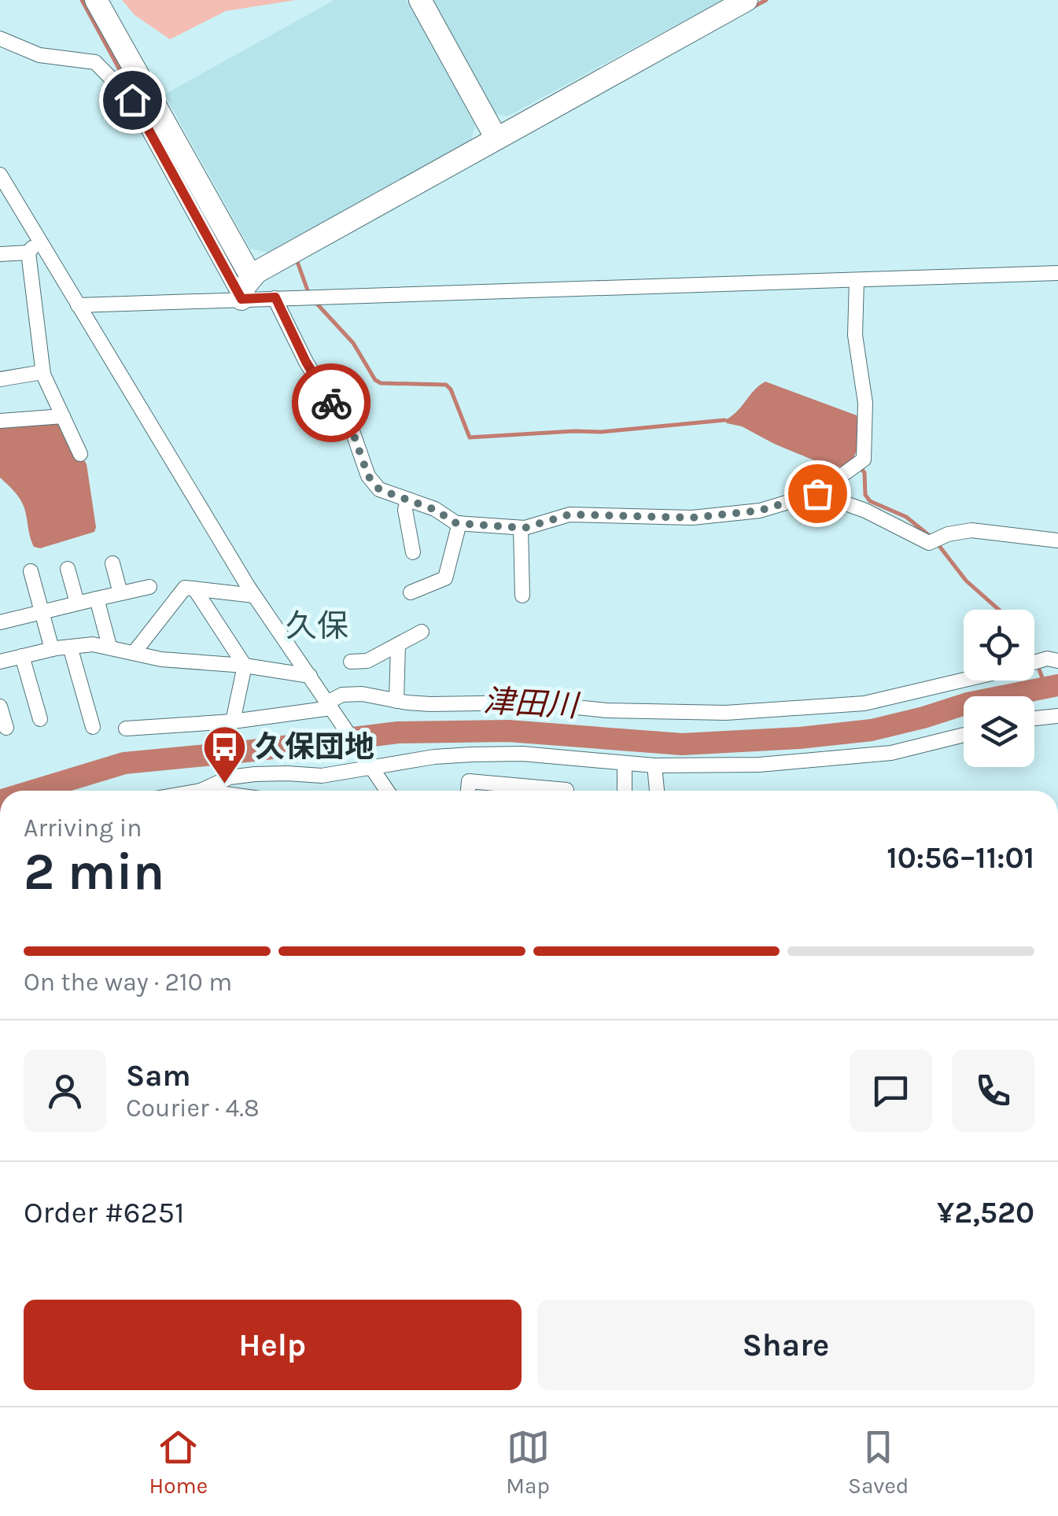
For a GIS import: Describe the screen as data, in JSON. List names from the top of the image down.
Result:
{
  "districts": ["久保"],
  "water": ["津田川"],
  "places": {
    "bus stop": ["久保団地"]
  },
  "page": {
    "heading": ["2 min", "Arriving in", "10:56–11:01"],
    "panel": [
      "Sam",
      "Courier · 4.8",
      "Order #6251",
      "¥2,520"
    ],
    "bar": "On the way · 210 m",
    "buttons": ["Help", "Share"],
    "tabs": ["Home", "Map", "Saved"]
  }
}
